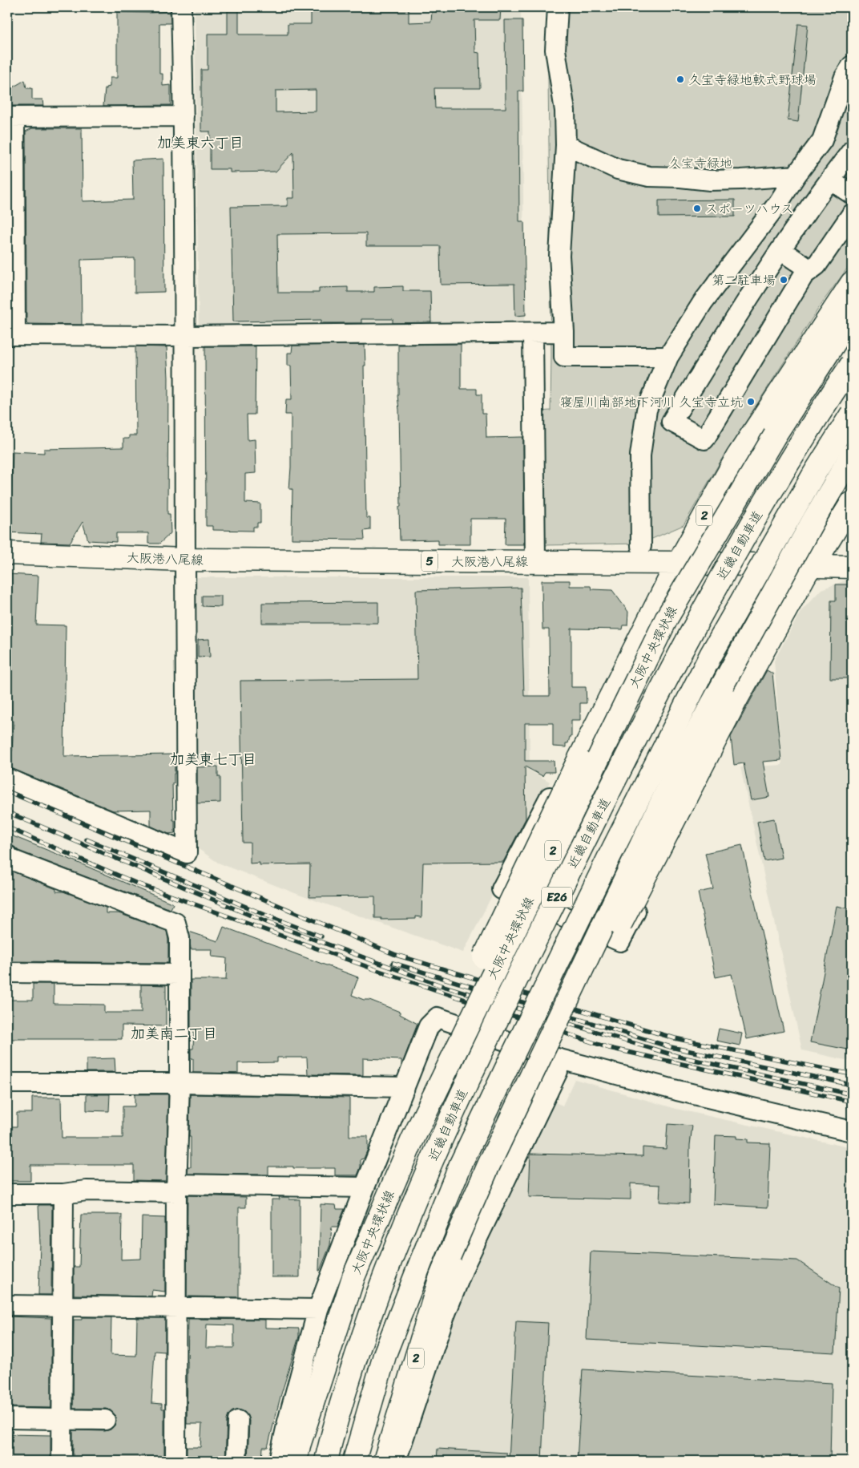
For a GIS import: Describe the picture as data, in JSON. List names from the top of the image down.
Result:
{
  "streets": {
    "main road": [
      "2",
      "近畿自動車道",
      "大阪港八尾線",
      "5",
      "大阪中央環状線",
      "E26"
    ]
  },
  "crossings": [
    ["2", "大阪港八尾線"],
    ["2", "大阪中央環状線"]
  ],
  "districts": ["加美東六丁目", "加美東七丁目", "加美南二丁目"],
  "parks": ["久宝寺緑地"],
  "places": [
    "久宝寺緑地軟式野球場",
    "スポーツハウス",
    "第二駐車場",
    "寝屋川南部地下河川 久宝寺立坑"
  ]
}
